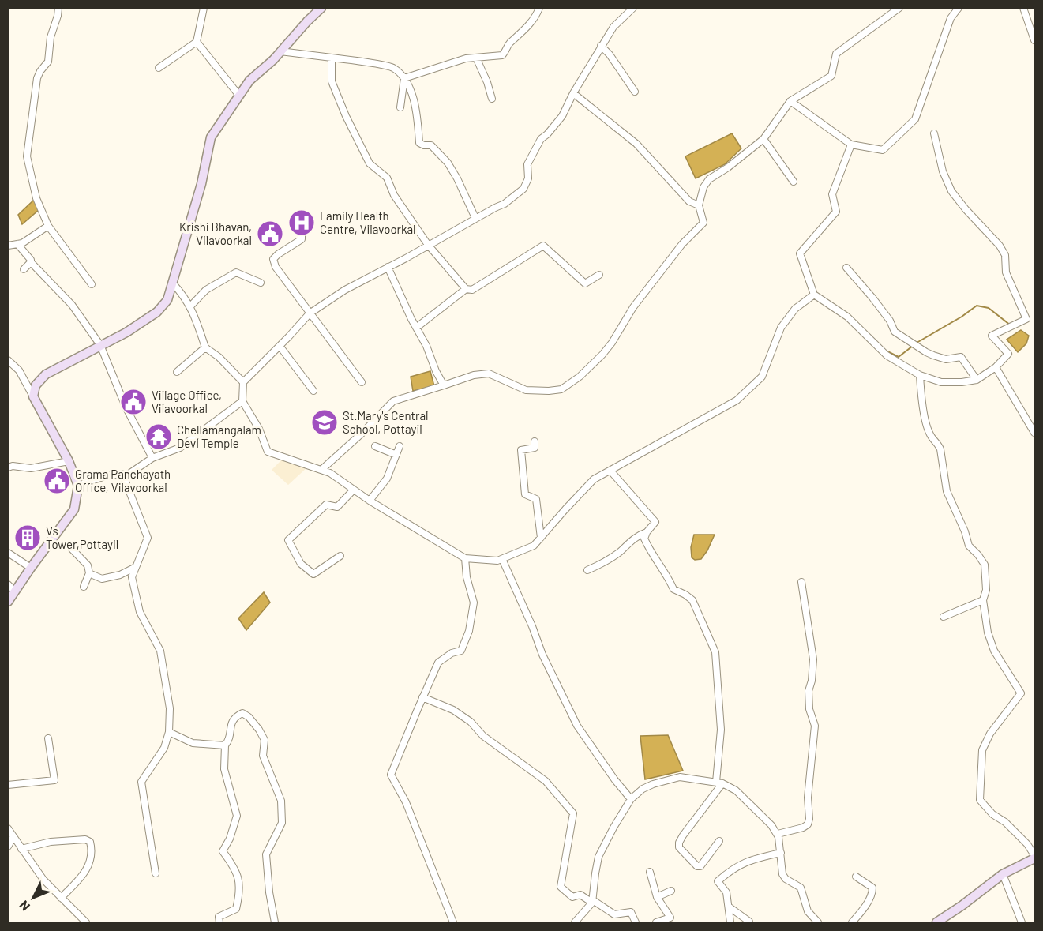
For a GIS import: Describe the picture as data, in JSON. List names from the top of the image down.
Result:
{
  "places": {
    "hospital": ["Family Health Centre, Vilavoorkal"],
    "public building": ["Krishi Bhavan, Vilavoorkal", "Village Office, Vilavoorkal", "Grama Panchayath Office, Vilavoorkal"],
    "school or university": ["St.Mary's Central School, Pottayil"],
    "temple": ["Chellamangalam Devi Temple"],
    "building": ["Vs Tower,Pottayil"]
  },
  "north": "bottom left"
}
